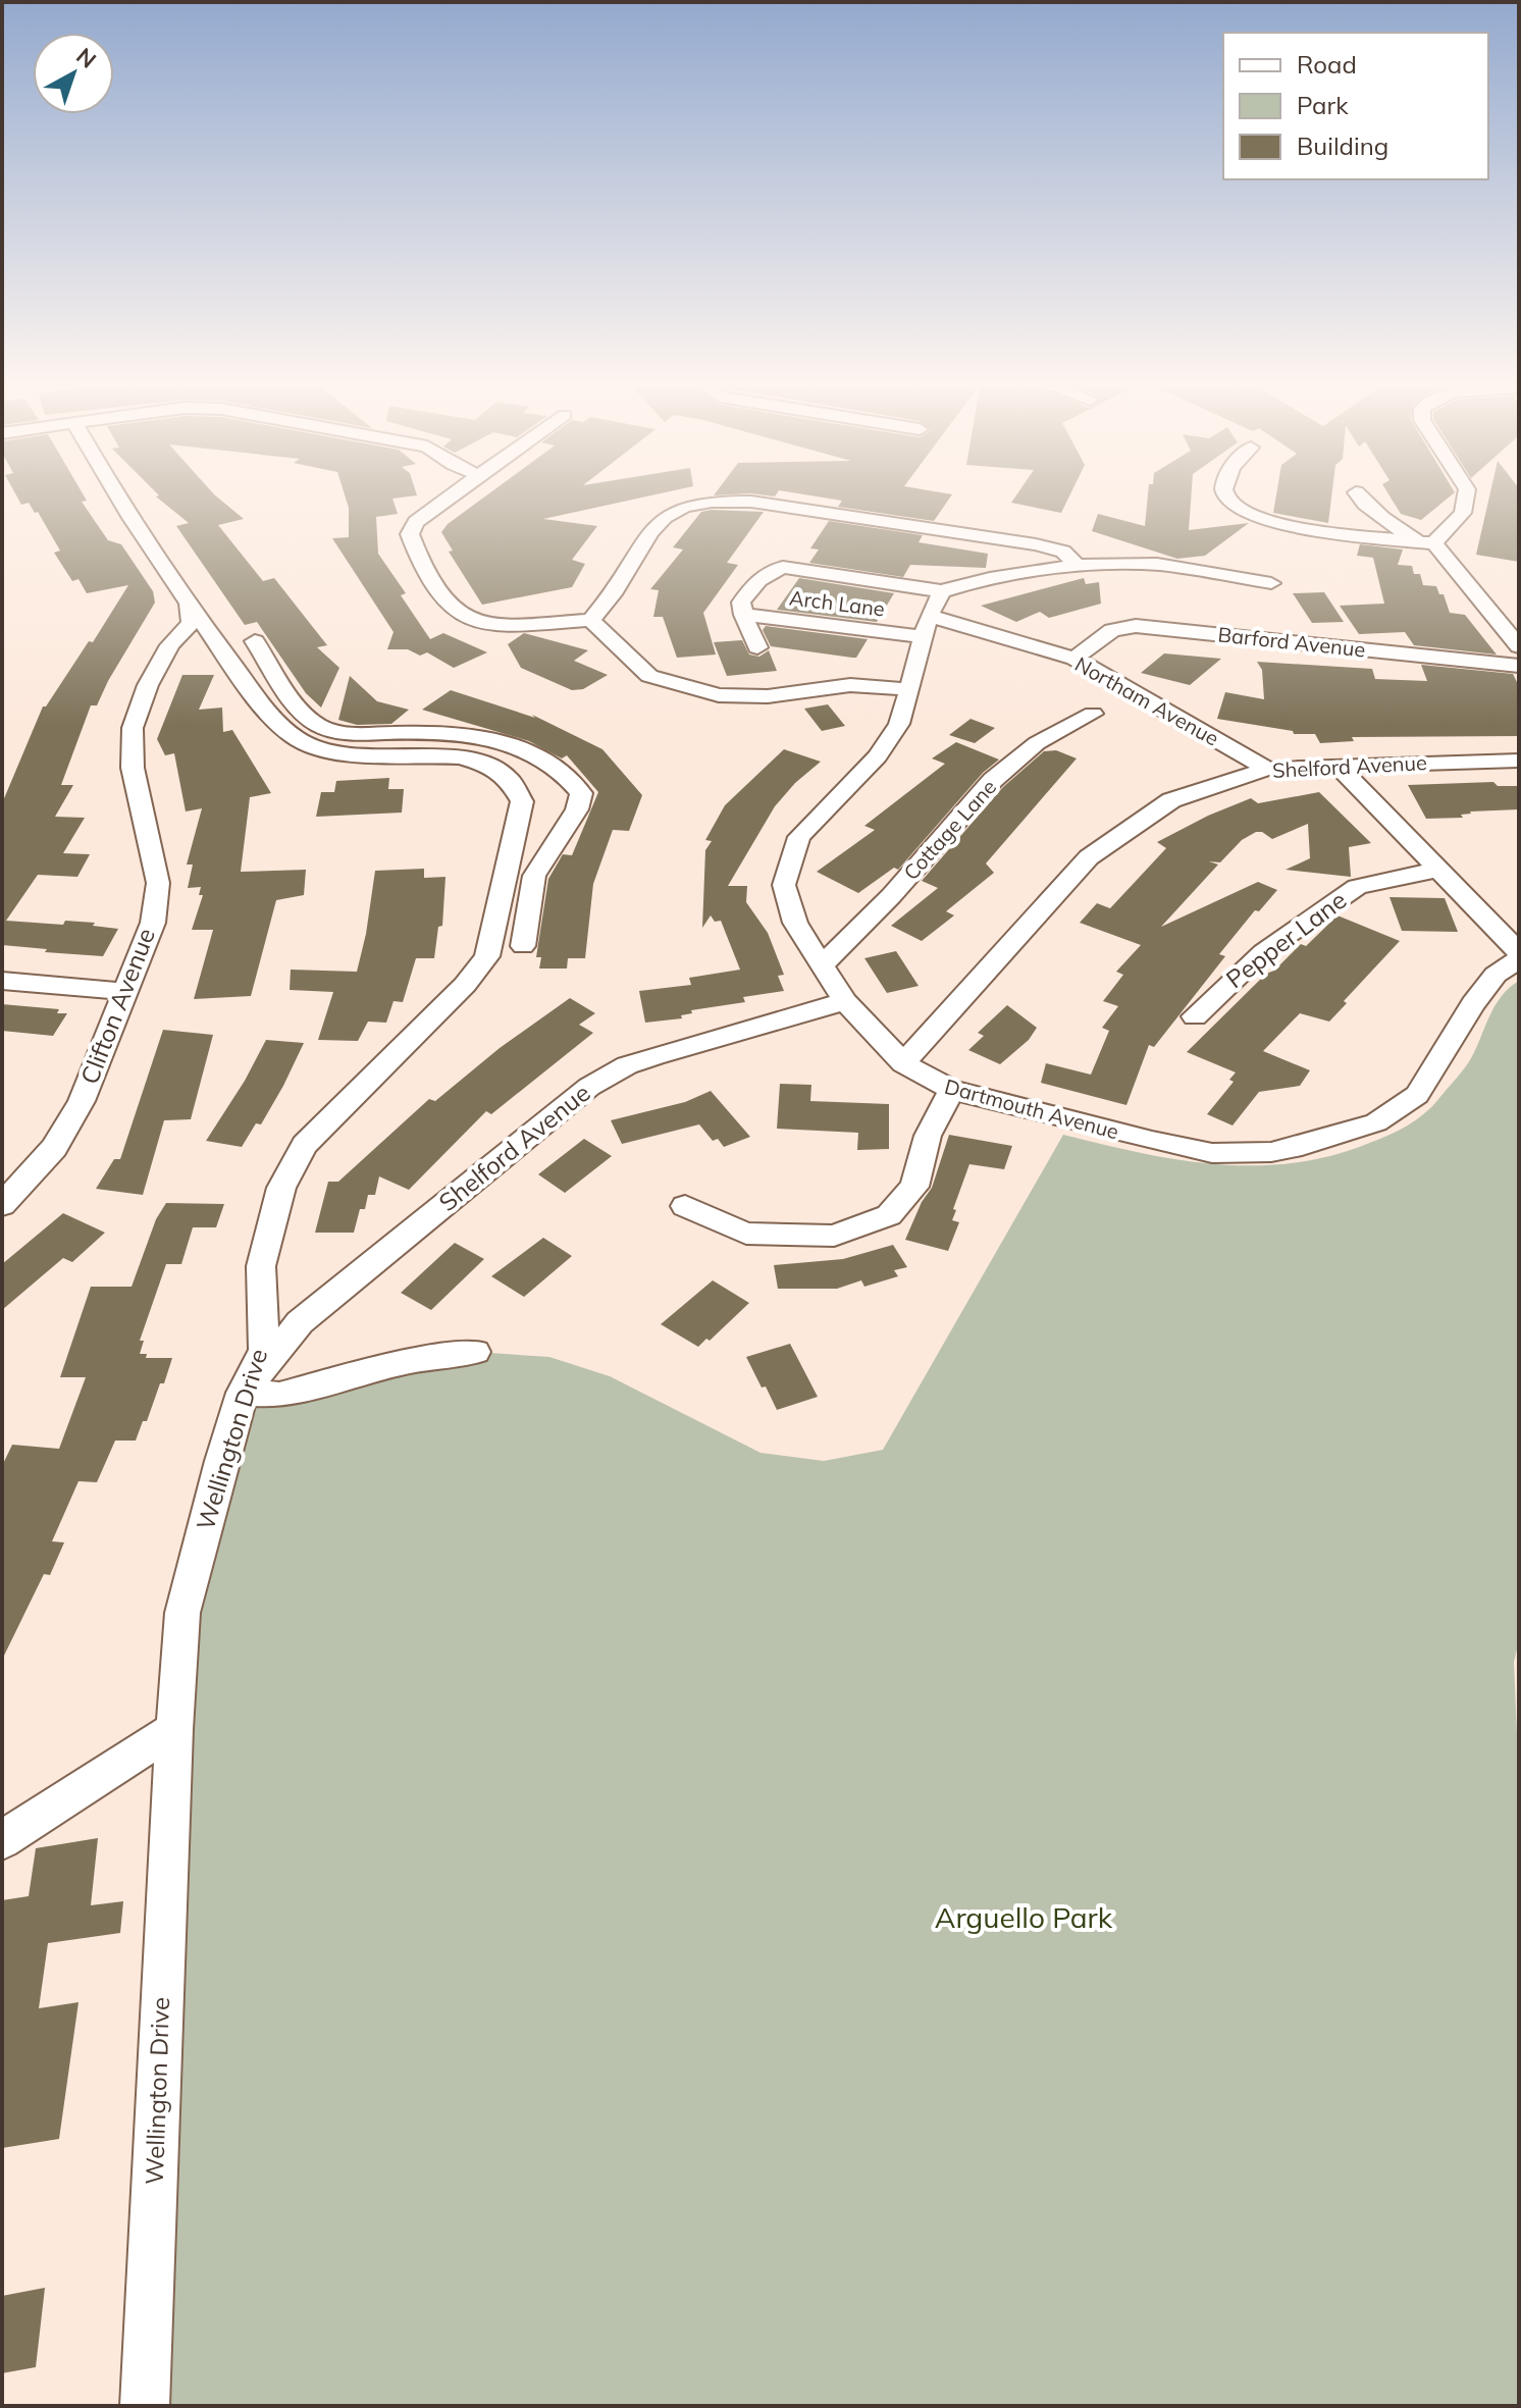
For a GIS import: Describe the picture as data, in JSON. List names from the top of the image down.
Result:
{
  "streets": {
    "street": [
      "Arch Lane",
      "Barford Avenue",
      "Northam Avenue",
      "Shelford Avenue",
      "Cottage Lane",
      "Pepper Lane",
      "Clifton Avenue",
      "Dartmouth Avenue",
      "Wellington Drive"
    ]
  },
  "crossings": [
    ["Arch Lane", "Dartmouth Avenue"],
    ["Barford Avenue", "Northam Avenue"],
    ["Northam Avenue", "Shelford Avenue"],
    ["Northam Avenue", "Dartmouth Avenue"],
    ["Shelford Avenue", "Dartmouth Avenue"],
    ["Shelford Avenue", "Wellington Drive"],
    ["Cottage Lane", "Dartmouth Avenue"],
    ["Clifton Avenue", "Wellington Drive"]
  ],
  "parks": ["Arguello Park"],
  "legend": ["Road", "Park", "Building"],
  "north": "top right"
}
